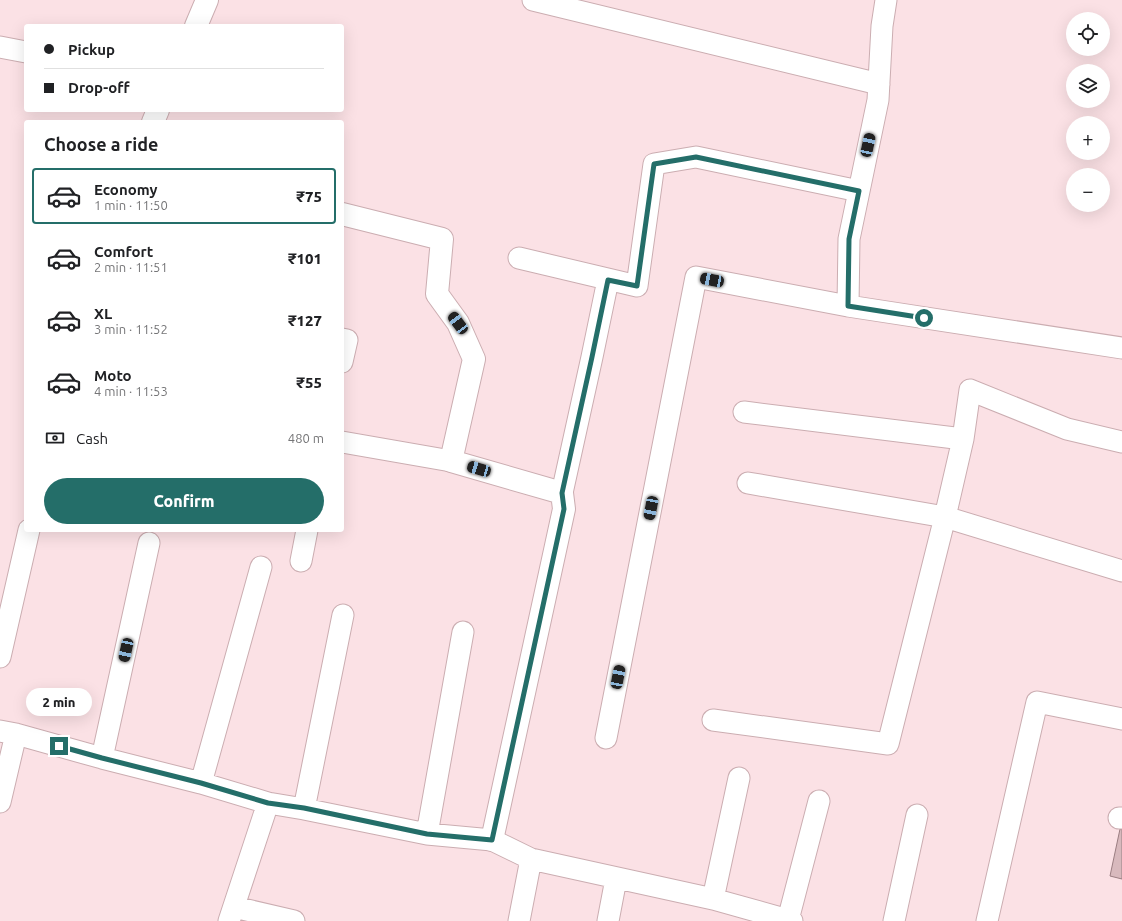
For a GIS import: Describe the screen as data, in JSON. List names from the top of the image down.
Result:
{
  "page": {
    "map_buttons": ["+", "−"],
    "banner": ["Pickup", "Drop-off"],
    "heading": "Choose a ride",
    "list": [
      {
        "name": "Economy",
        "note": "1 min · 11:50",
        "value": "₹75"
      },
      {
        "name": "Comfort",
        "note": "2 min · 11:51",
        "value": "₹101"
      },
      {
        "name": "XL",
        "note": "3 min · 11:52",
        "value": "₹127"
      },
      {
        "name": "Moto",
        "note": "4 min · 11:53",
        "value": "₹55"
      }
    ],
    "pay": ["Cash", "480 m"],
    "buttons": "Confirm",
    "bubble": "2 min"
  }
}
